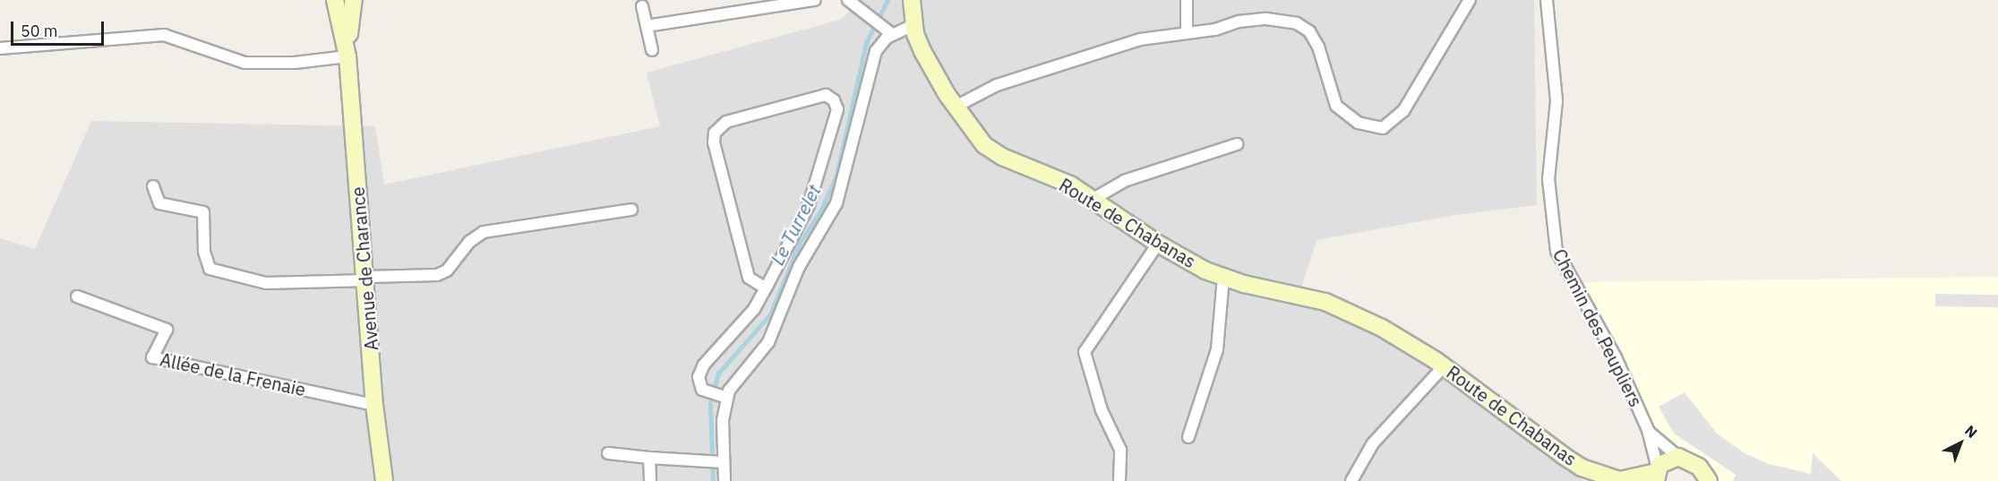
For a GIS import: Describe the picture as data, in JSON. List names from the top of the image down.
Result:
{
  "streets": {
    "street": [
      "Route de Chabanas",
      "Avenue de Charance",
      "Chemin des Peupliers",
      "Allée de la Frenaie"
    ]
  },
  "crossings": [
    ["Route de Chabanas", "Chemin des Peupliers"],
    ["Avenue de Charance", "Allée de la Frenaie"]
  ],
  "water": ["Le Turrelet"],
  "scale_bar": "50 m",
  "north": "top right"
}
